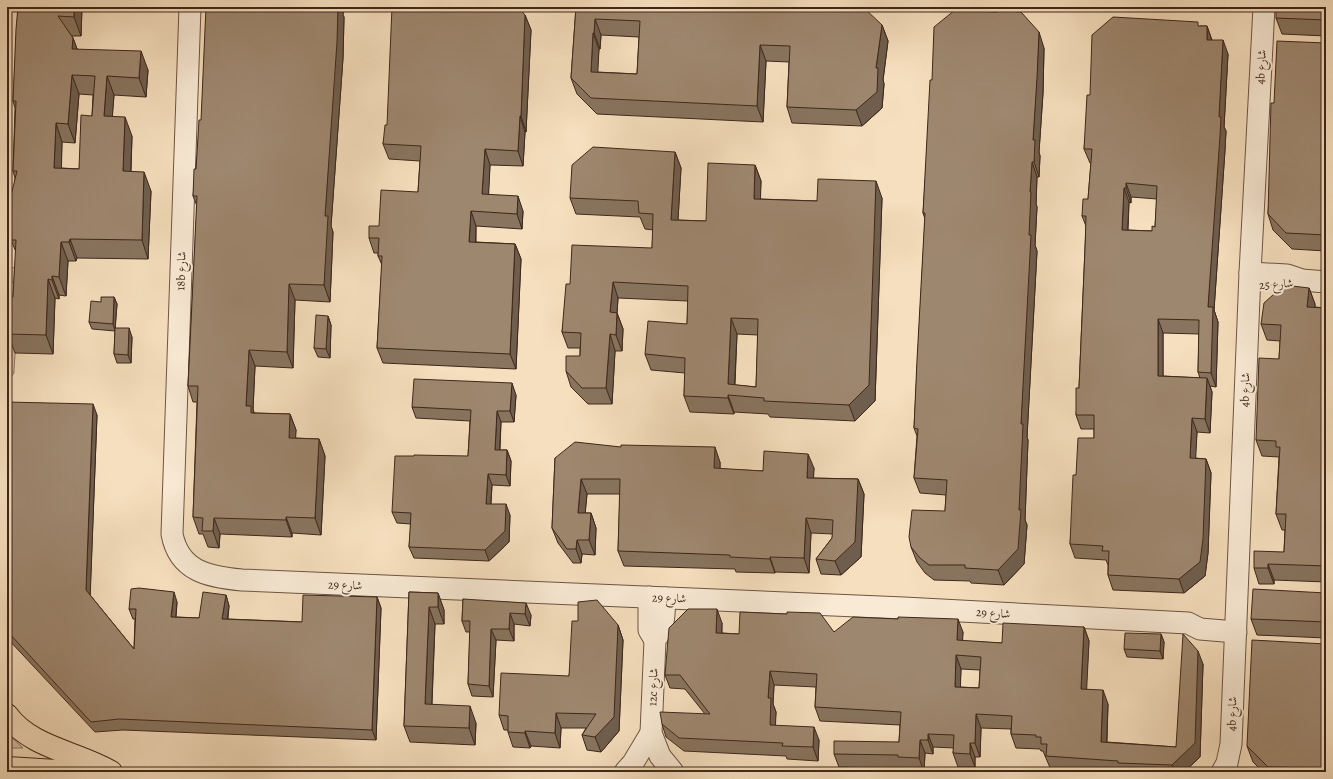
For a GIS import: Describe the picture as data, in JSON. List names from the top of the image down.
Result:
{
  "streets": {
    "street": [
      "4b شارع",
      "18b شارع",
      "شارع 25",
      "شارع 29",
      "12c شارع"
    ]
  },
  "crossings": [
    ["4b شارع", "شارع 25"],
    ["4b شارع", "شارع 29"],
    ["18b شارع", "شارع 29"],
    ["شارع 29", "12c شارع"]
  ]
}
